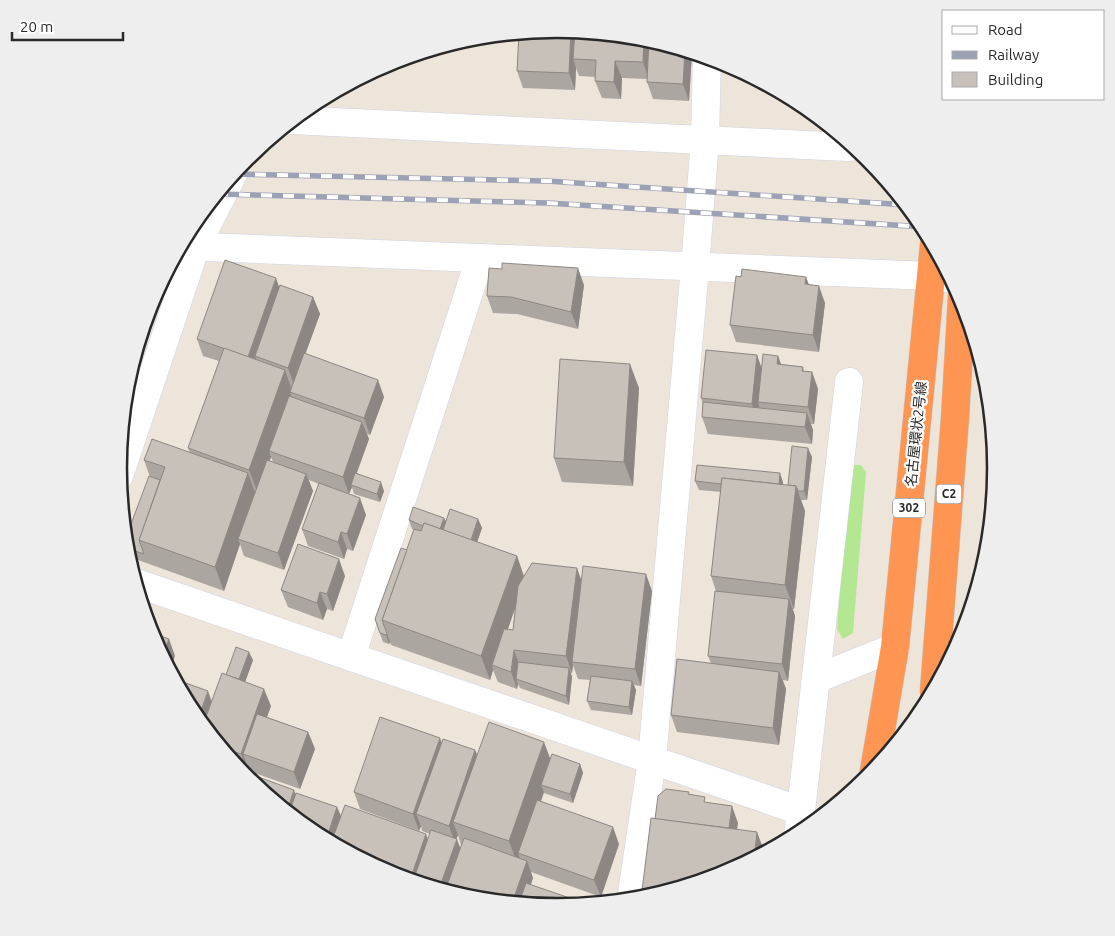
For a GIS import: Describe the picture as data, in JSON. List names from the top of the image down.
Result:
{
  "streets": {
    "highway": ["名古屋環状2号線", "C2", "302"]
  },
  "legend": ["Road", "Railway", "Building"],
  "scale_bar": "20 m"
}
